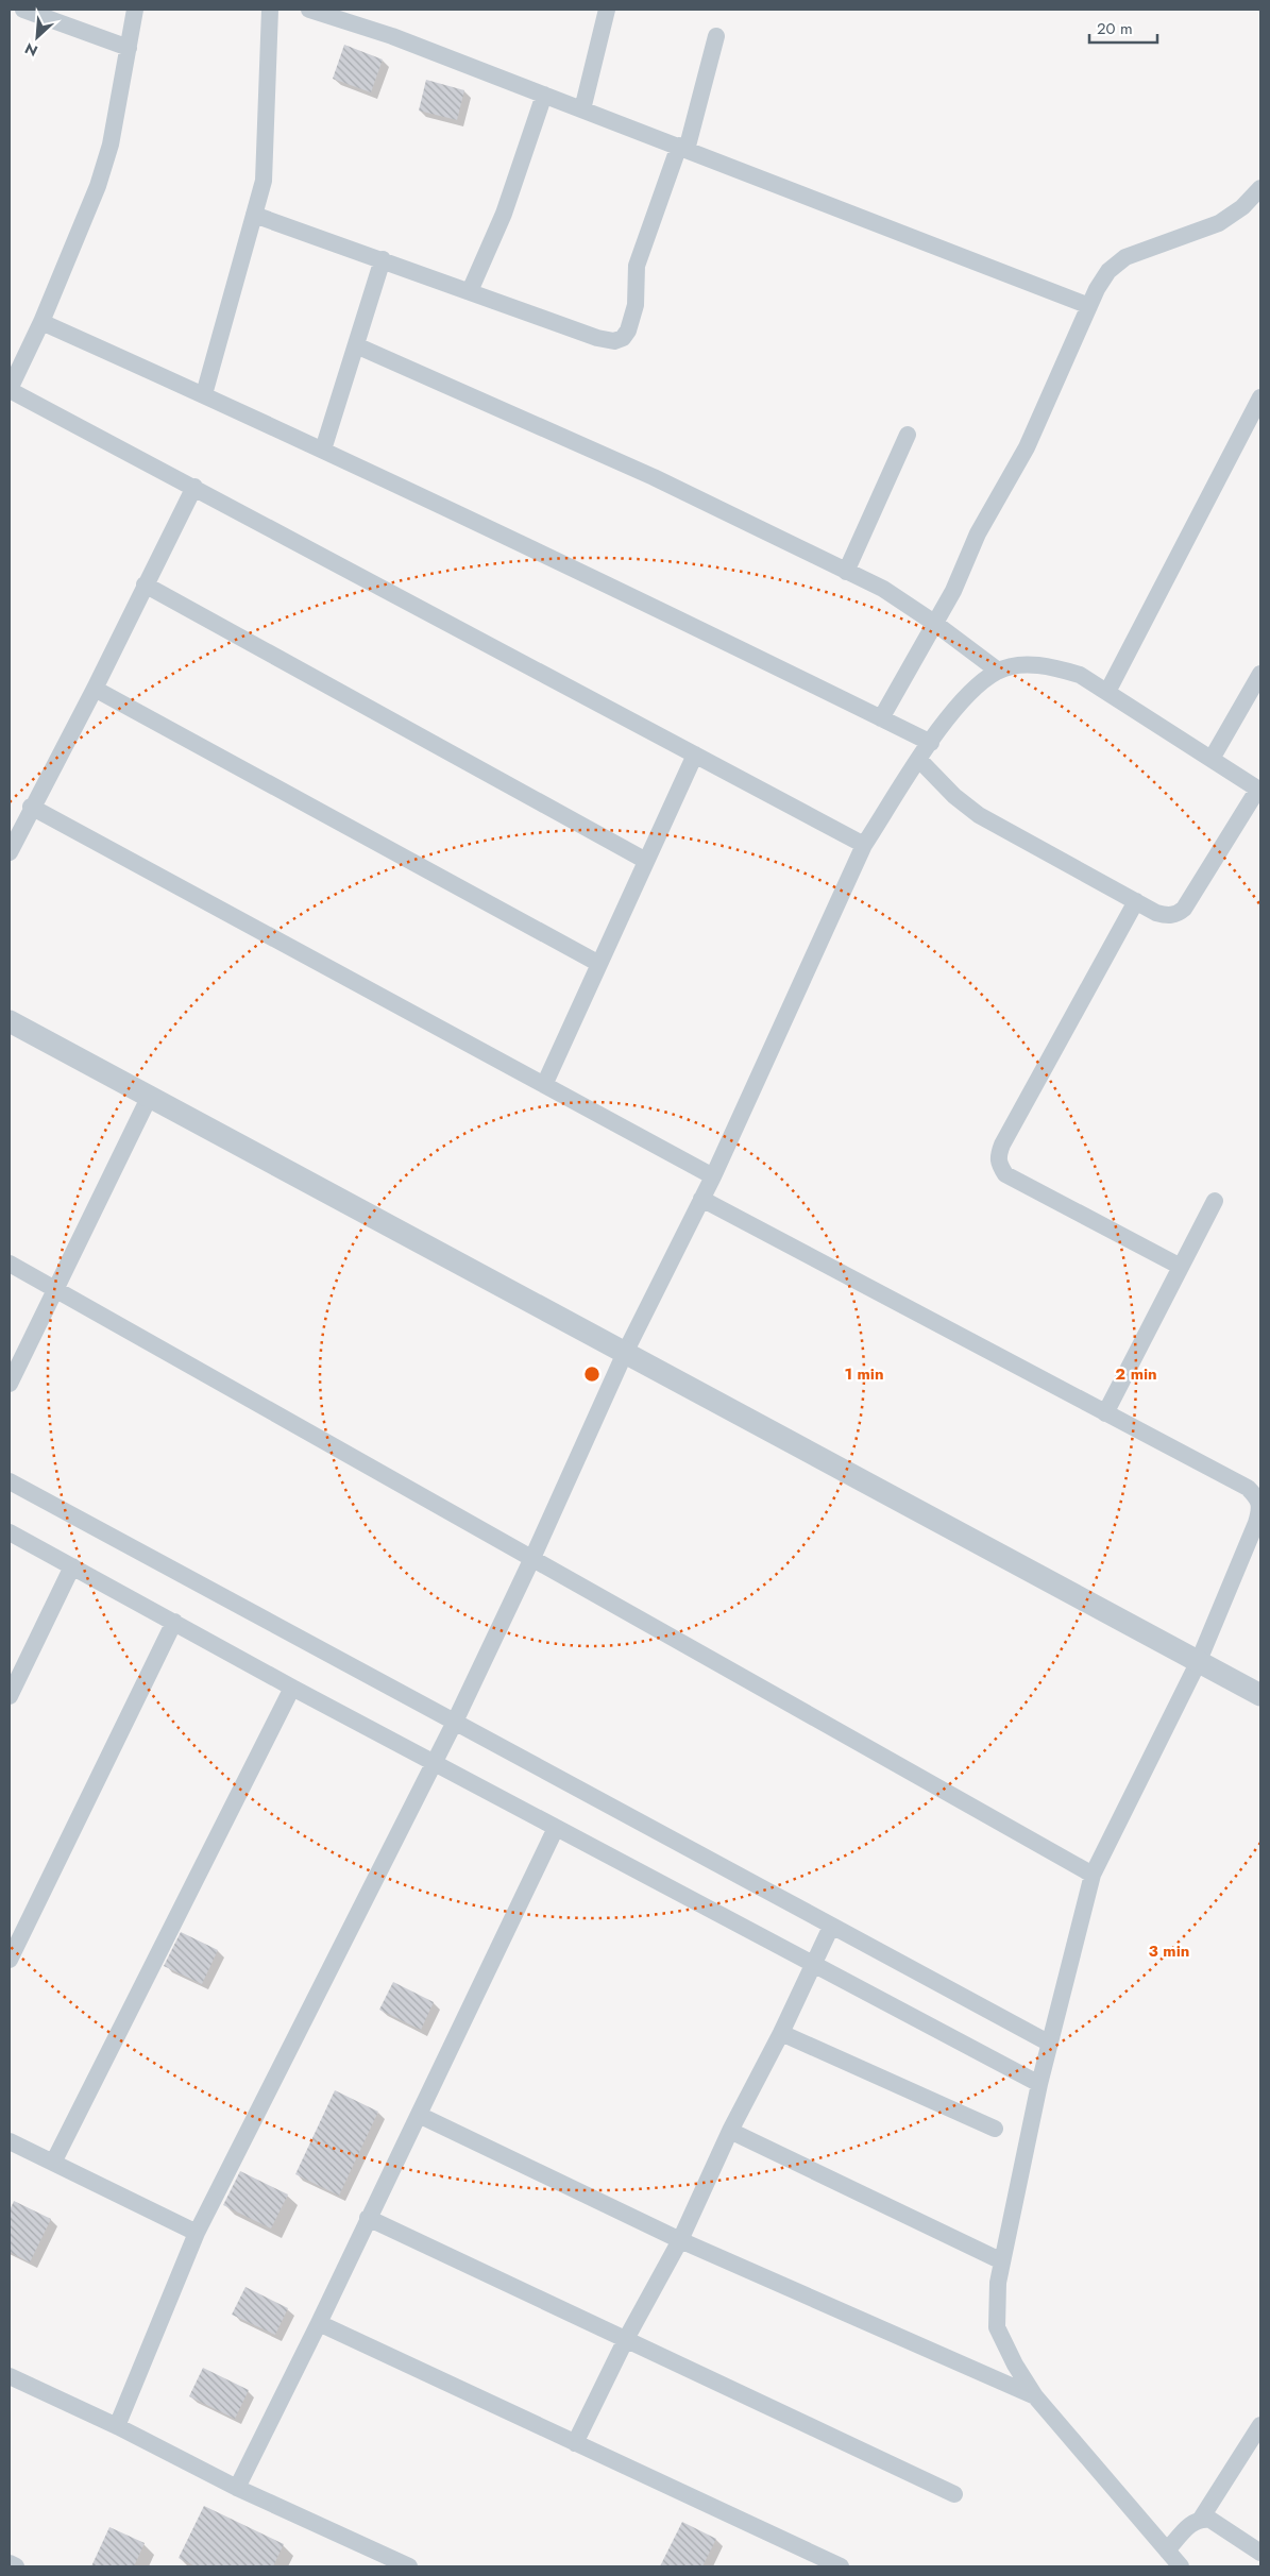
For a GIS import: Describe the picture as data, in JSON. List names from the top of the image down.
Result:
{
  "scale_bar": "20 m",
  "north": "bottom left",
  "rings": ["1 min", "2 min", "3 min"]
}
